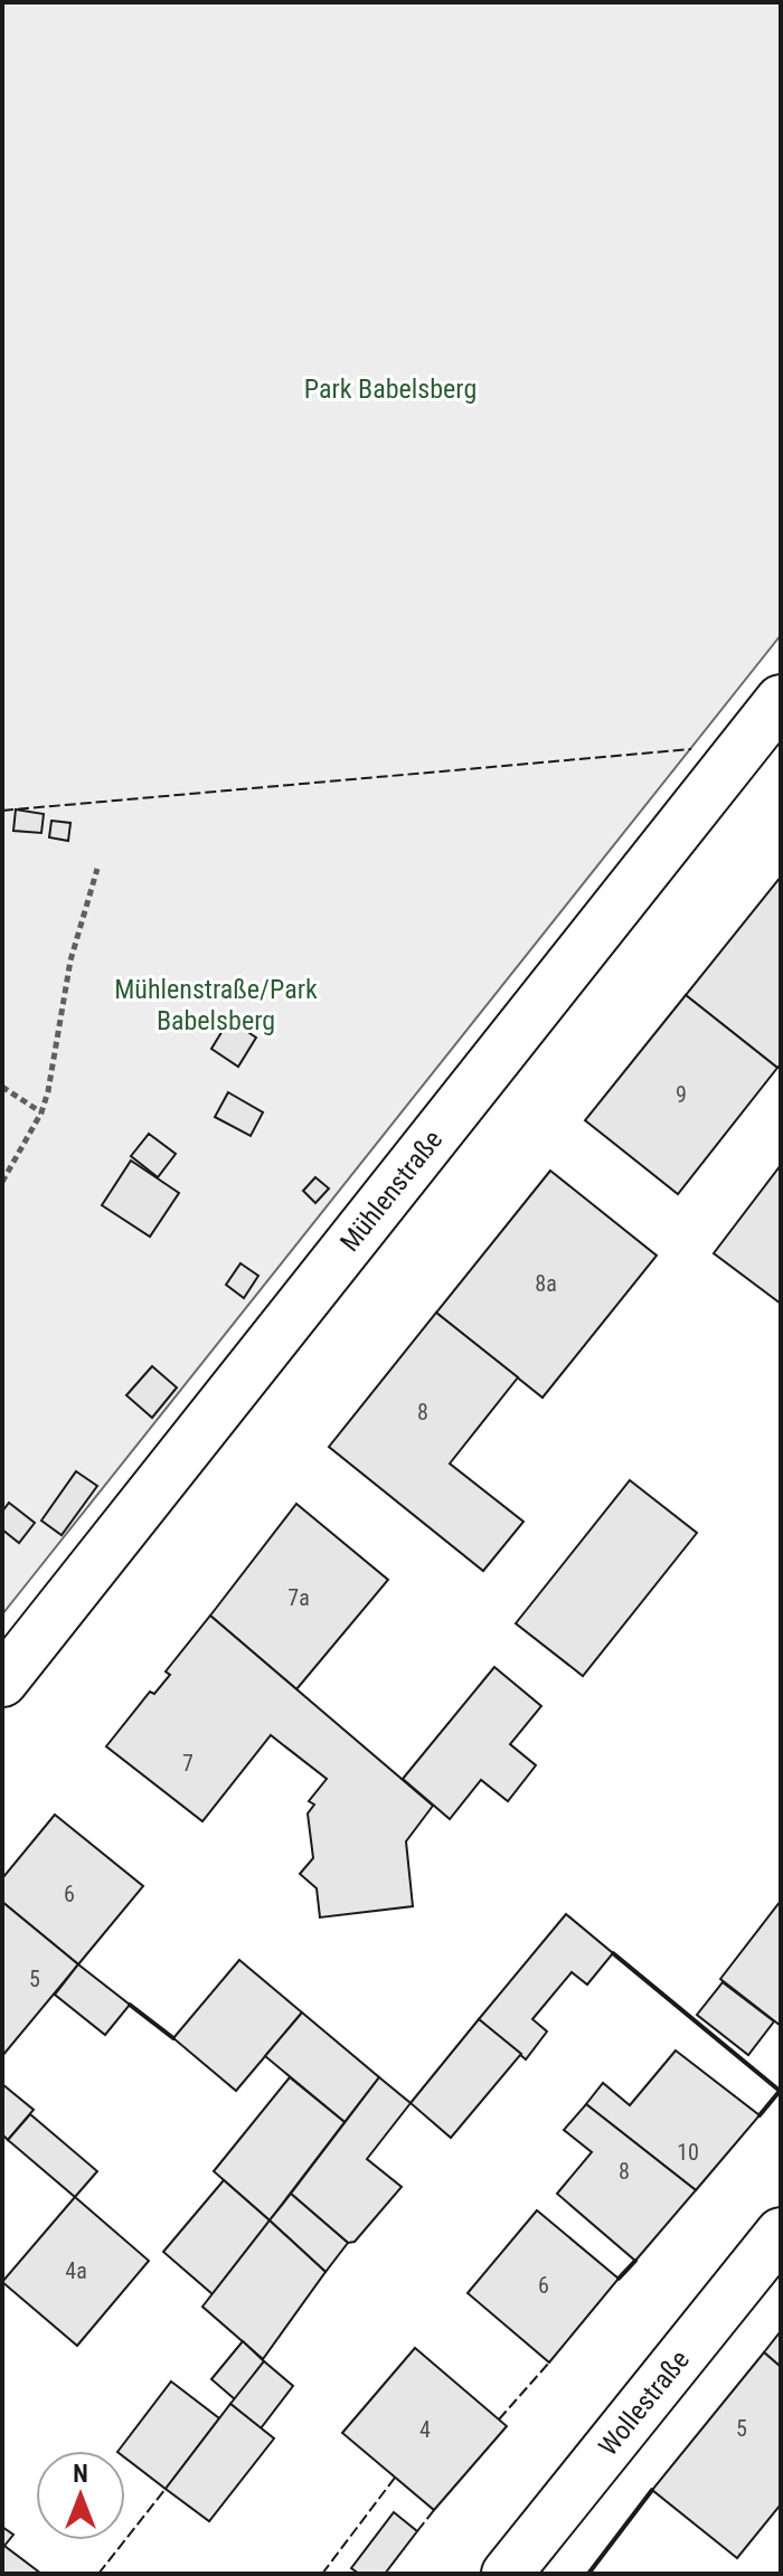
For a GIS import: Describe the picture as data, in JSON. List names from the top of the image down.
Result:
{
  "streets": {
    "street": ["Mühlenstraße", "Wollestraße"]
  },
  "parks": ["Park Babelsberg", "Mühlenstraße/Park Babelsberg"],
  "house_numbers": [
    "9",
    "8a",
    "8",
    "7a",
    "7",
    "6",
    "5",
    "10",
    "8",
    "4a",
    "6",
    "5",
    "4"
  ],
  "north": "top"
}
